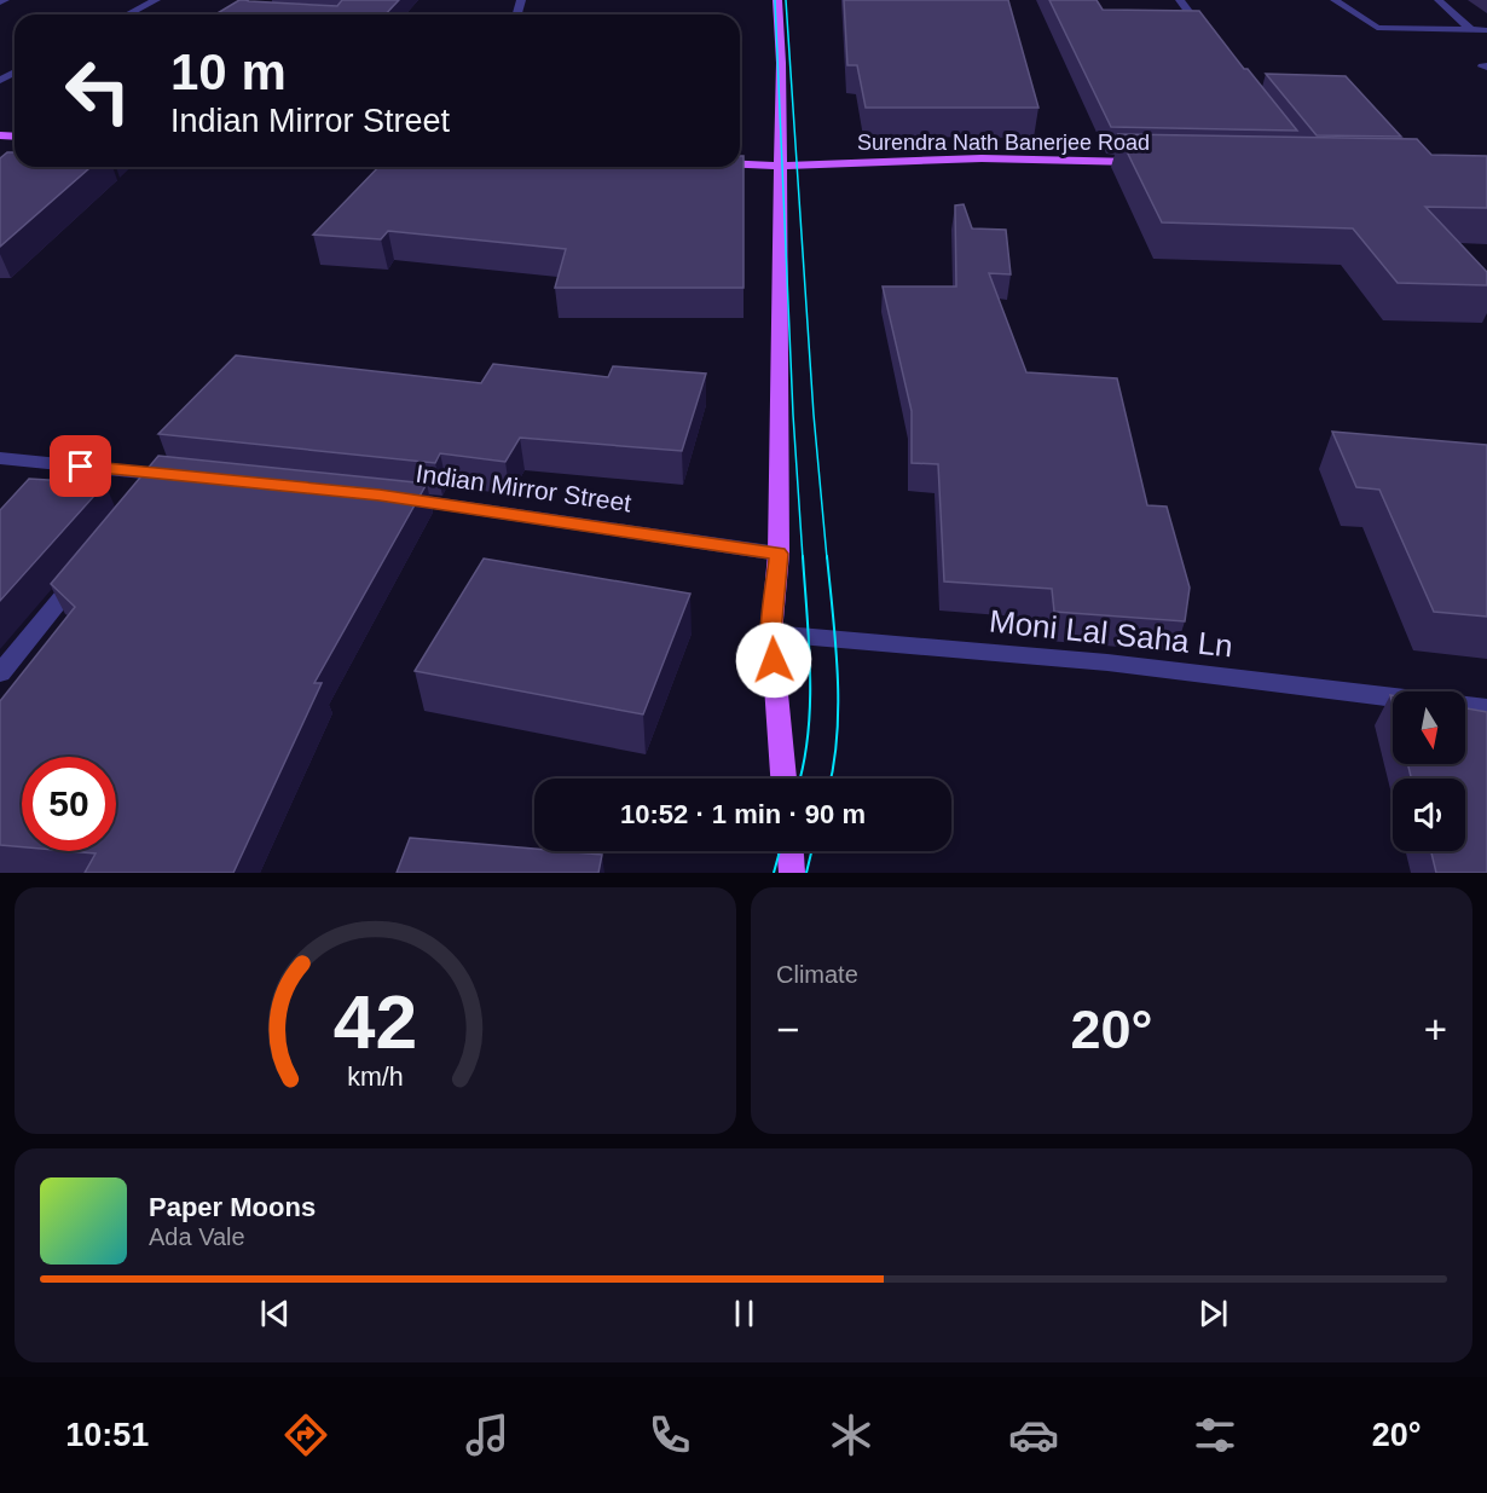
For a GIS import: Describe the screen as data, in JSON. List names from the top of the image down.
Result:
{
  "streets": {
    "main road": ["Surendra Nath Banerjee Road"],
    "street": ["Indian Mirror Street", "Moni Lal Saha Ln"]
  },
  "north": "bottom",
  "page": {
    "turn": ["10 m", "Indian Mirror Street"],
    "limit": "50",
    "trip": "10:52 · 1 min · 90 m",
    "tile": "Climate",
    "heat": ["−", "20°", "+"],
    "song": ["Paper Moons", "Ada Vale"],
    "tabs": ["10:51", "20°"],
    "gauge": ["42", "km/h"]
  }
}
